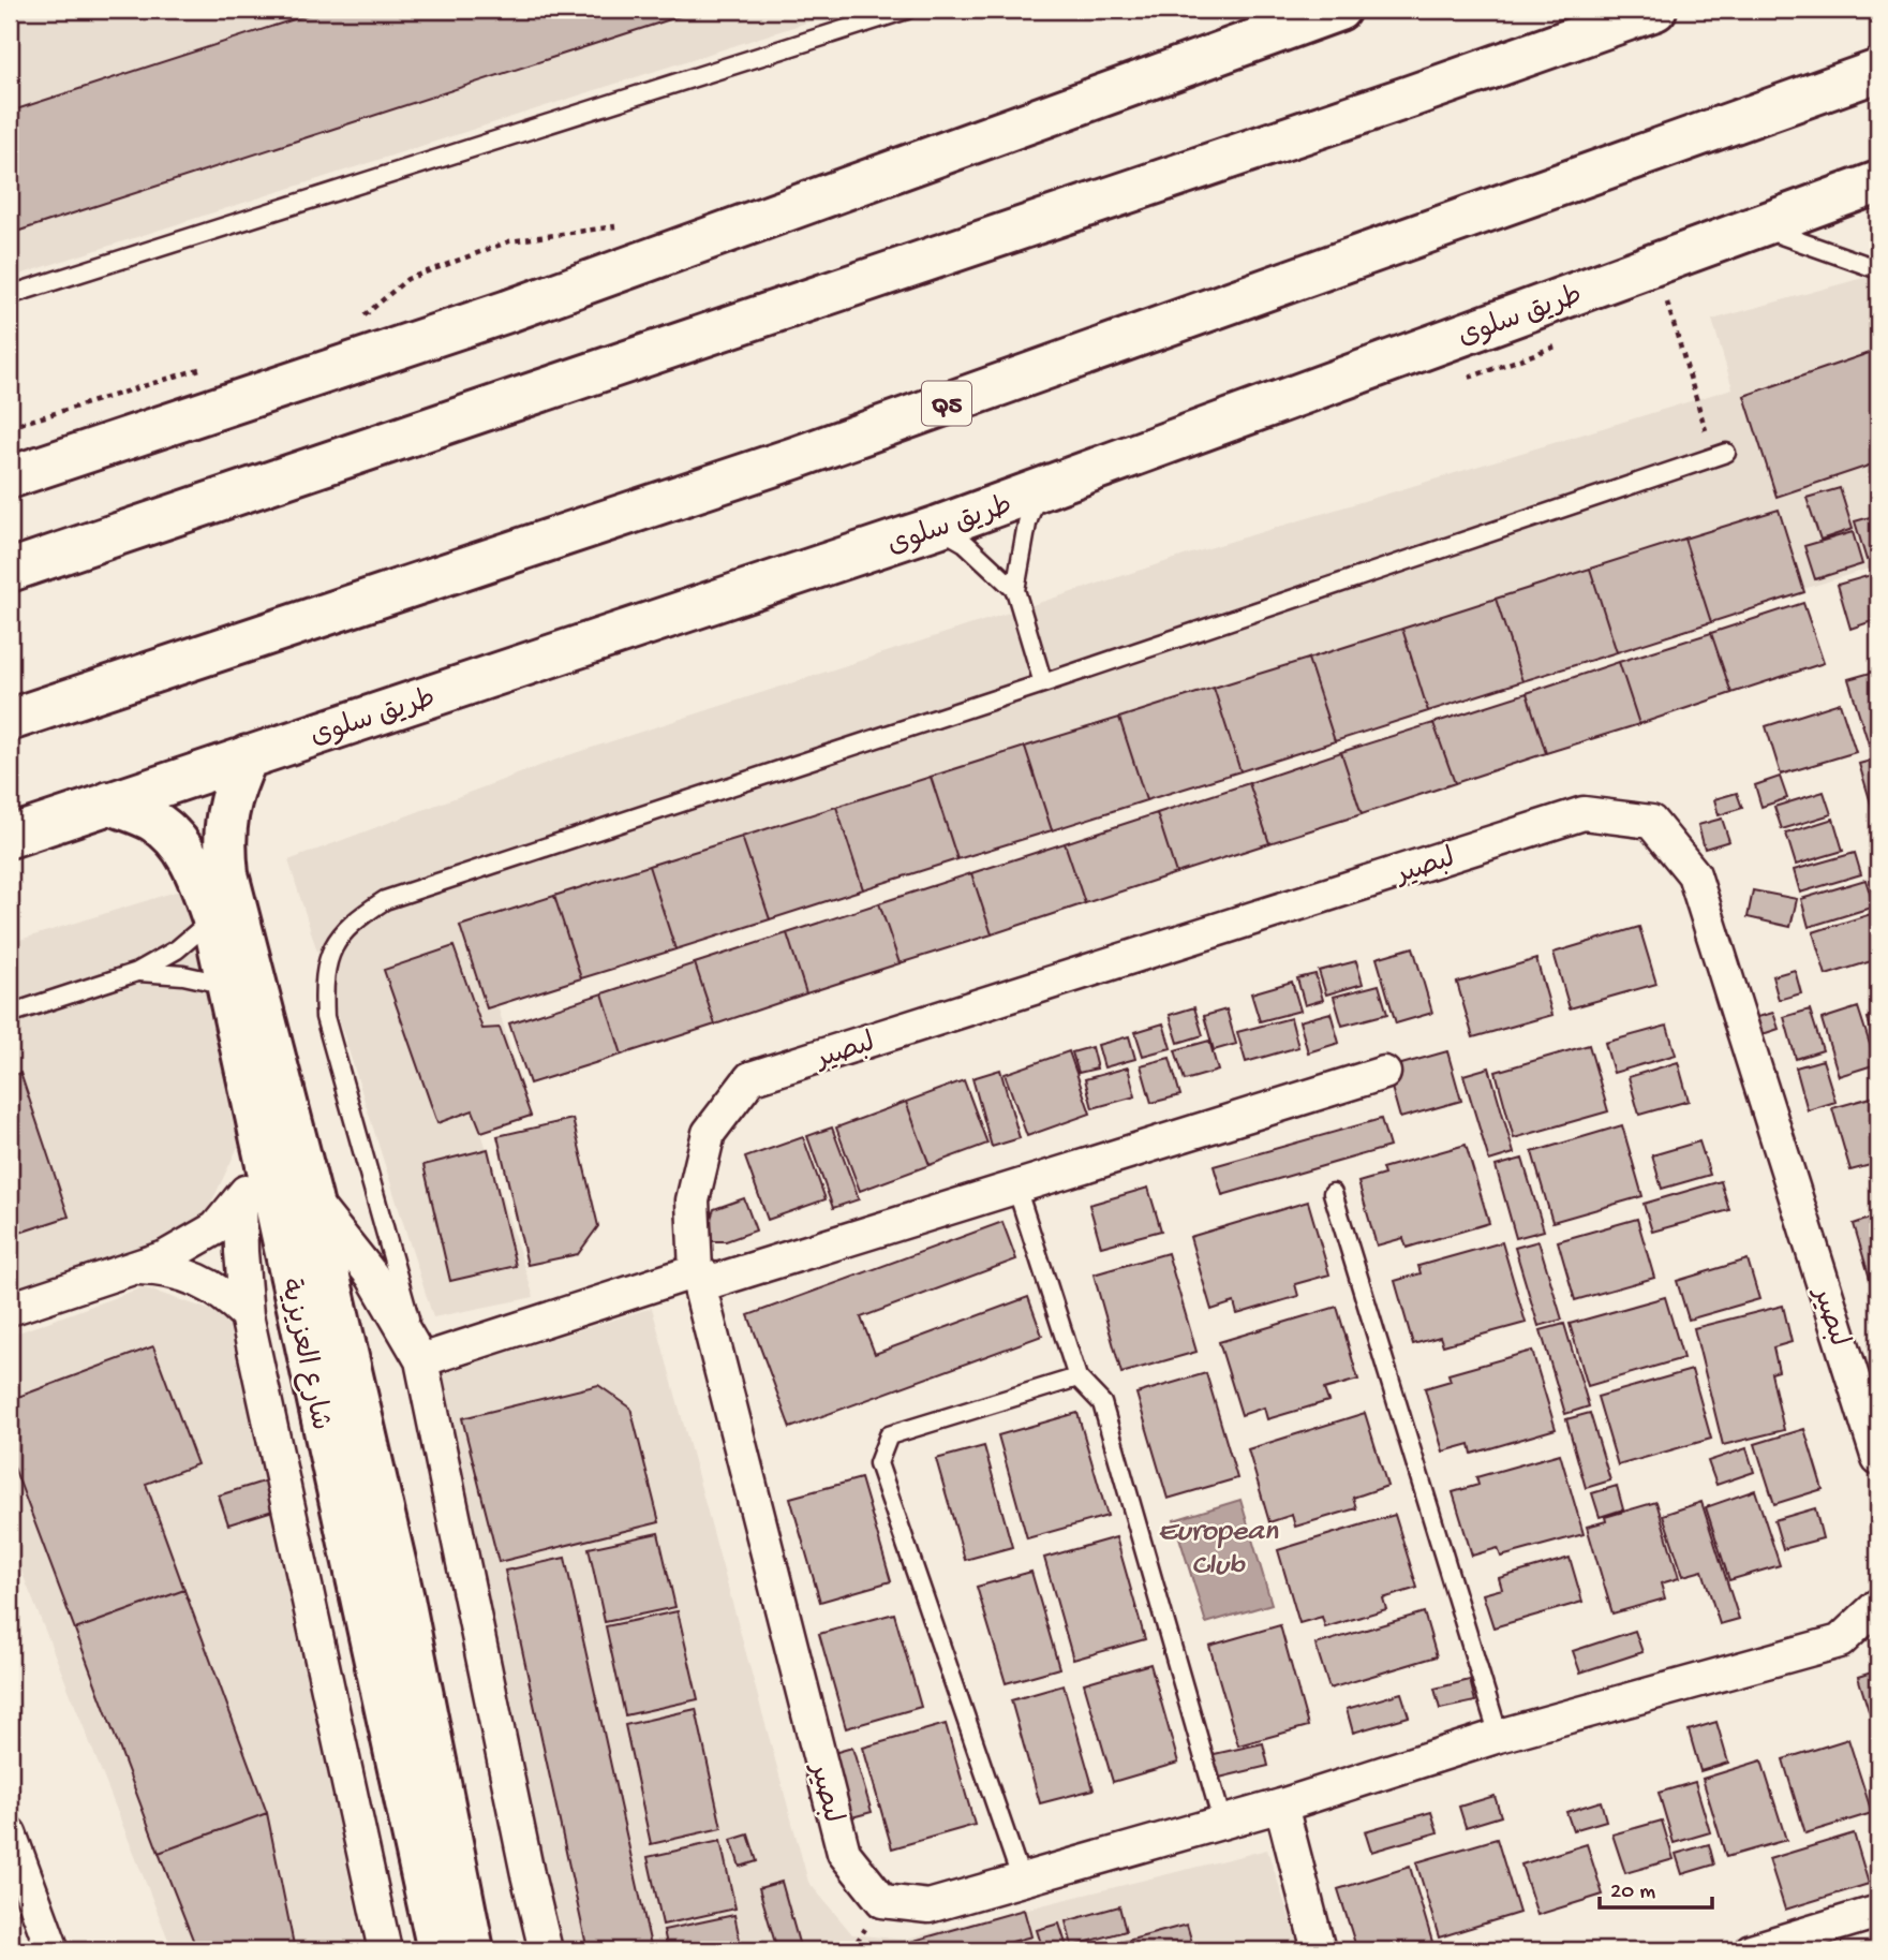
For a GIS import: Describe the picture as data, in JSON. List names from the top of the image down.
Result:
{
  "streets": {
    "main road": ["طريق سلوى", "Q5", "شارع العزيزية"],
    "street": ["لبصير"]
  },
  "crossings": [
    ["طريق سلوى", "شارع العزيزية"]
  ],
  "water": ["European Club"],
  "scale_bar": "20 m"
}
